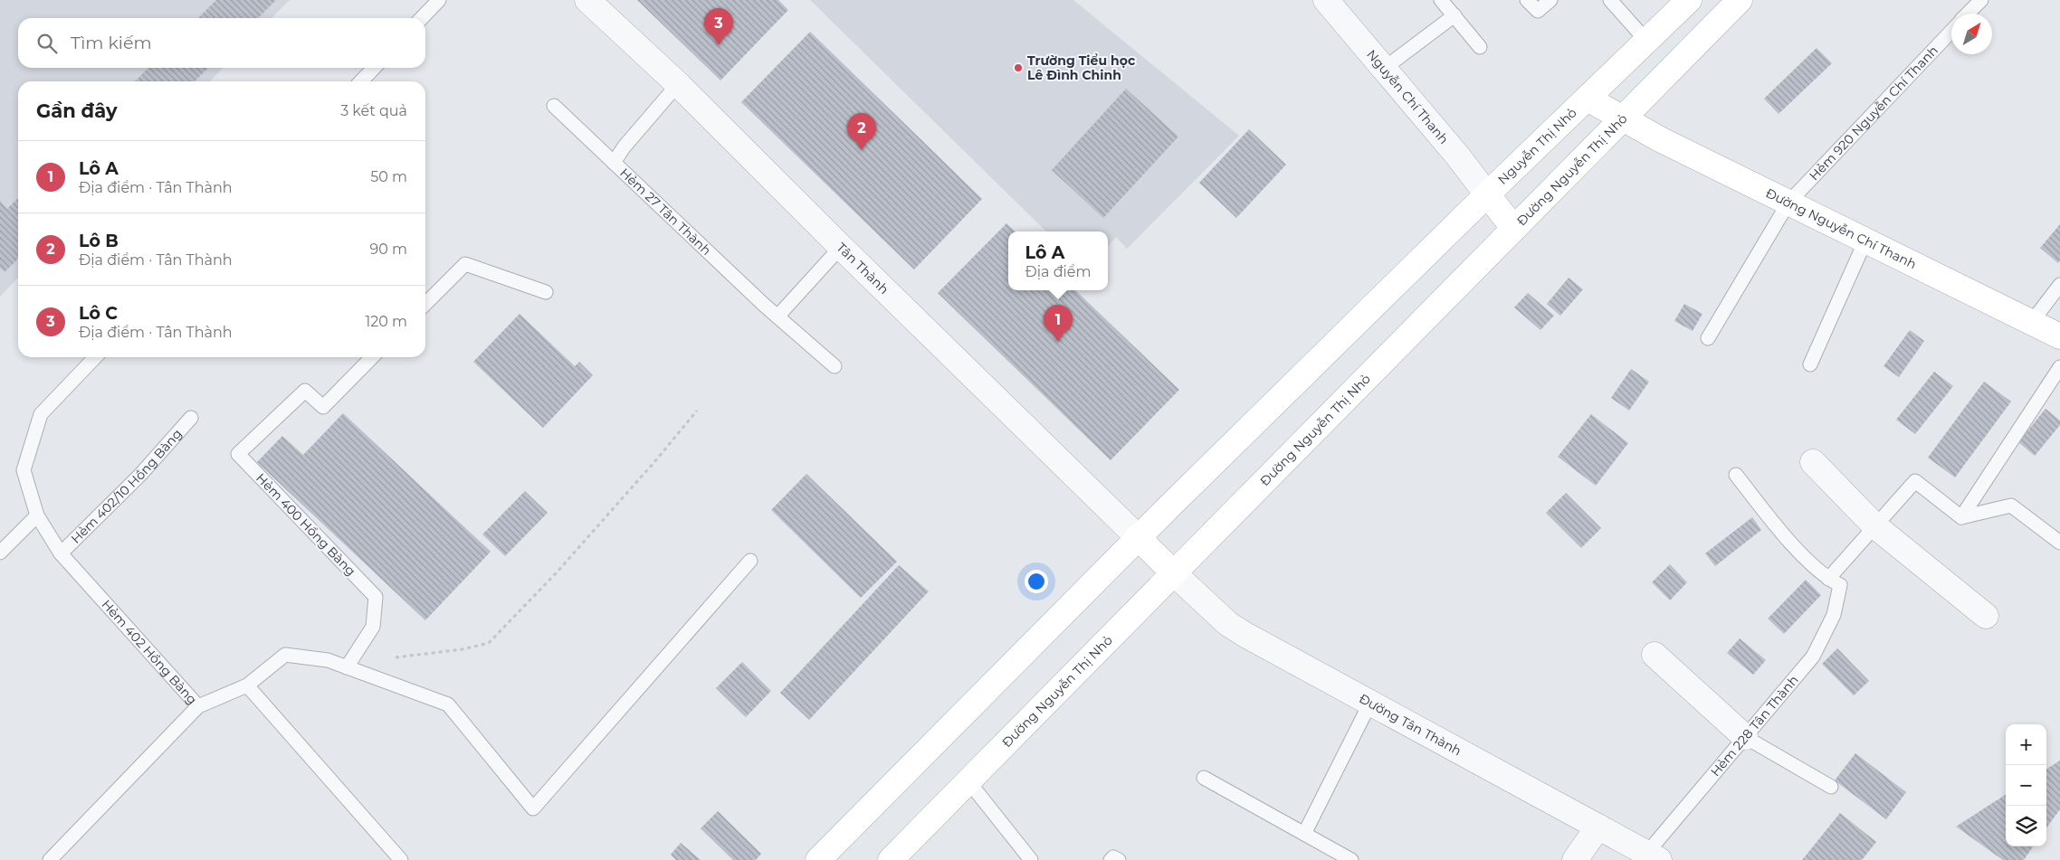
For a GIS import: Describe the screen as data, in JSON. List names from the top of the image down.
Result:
{
  "streets": {
    "main road": ["Nguyễn Thị Nhỏ", "Đường Nguyễn Thị Nhỏ", "Đường Nguyễn Chí Thanh"],
    "street": ["Nguyễn Chí Thanh", "Tân Thành", "Đường Tân Thành"],
    "lane": [
      "Hẻm 920 Nguyễn Chí Thanh",
      "Hẻm 27 Tân Thành",
      "Hẻm 402/10 Hồng Bàng",
      "Hẻm 400 Hồng Bàng",
      "Hẻm 402 Hồng Bàng",
      "Hẻm 228 Tân Thành"
    ]
  },
  "crossings": [
    ["Nguyễn Chí Thanh", "Nguyễn Thị Nhỏ"],
    ["Hẻm 920 Nguyễn Chí Thanh", "Đường Nguyễn Chí Thanh"],
    ["Nguyễn Thị Nhỏ", "Đường Nguyễn Chí Thanh"],
    ["Đường Nguyễn Thị Nhỏ", "Đường Nguyễn Chí Thanh"],
    ["Đường Nguyễn Thị Nhỏ", "Đường Tân Thành"],
    ["Hẻm 402/10 Hồng Bàng", "Hẻm 402 Hồng Bàng"],
    ["Đường Tân Thành", "Hẻm 228 Tân Thành"]
  ],
  "places": ["Trường Tiểu học Lê Đình Chinh"],
  "north": "top right",
  "page": {
    "pins": ["3", "2", "1"],
    "search": "Tìm kiếm",
    "heading": ["Gần đây", "3 kết quả"],
    "list": [
      {
        "mark": "1",
        "name": "Lô A",
        "note": "Địa điểm · Tân Thành",
        "value": "50 m"
      },
      {
        "mark": "2",
        "name": "Lô B",
        "note": "Địa điểm · Tân Thành",
        "value": "90 m"
      },
      {
        "mark": "3",
        "name": "Lô C",
        "note": "Địa điểm · Tân Thành",
        "value": "120 m"
      }
    ],
    "popup": ["Lô A", "Địa điểm"],
    "map_buttons": ["+", "−"]
  }
}
